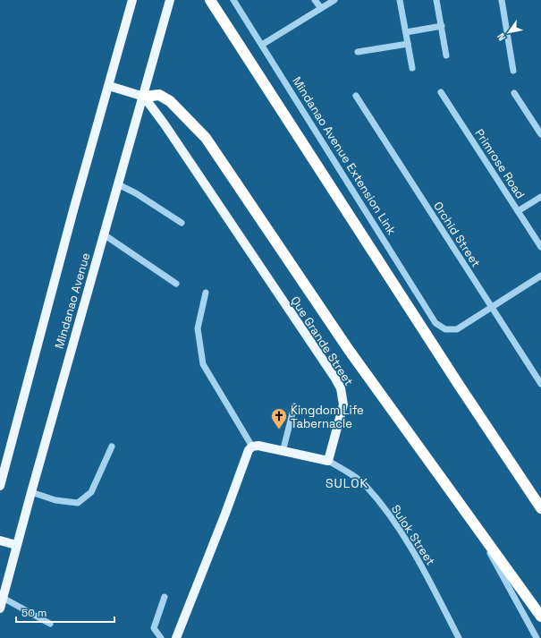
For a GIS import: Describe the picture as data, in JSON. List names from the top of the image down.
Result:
{
  "streets": {
    "main road": ["Mindanao Avenue", "Que Grande Street"],
    "street": [
      "Mindanao Avenue Extension Link",
      "Primrose Road",
      "Orchid Street",
      "Sulok Street"
    ]
  },
  "crossings": [
    ["Mindanao Avenue Extension Link", "Orchid Street"],
    ["Mindanao Avenue", "Que Grande Street"],
    ["Que Grande Street", "Sulok Street"]
  ],
  "districts": ["SULOK"],
  "places": {
    "church": ["Kingdom Life Tabernacle"]
  },
  "scale_bar": "50 m",
  "north": "bottom left"
}
